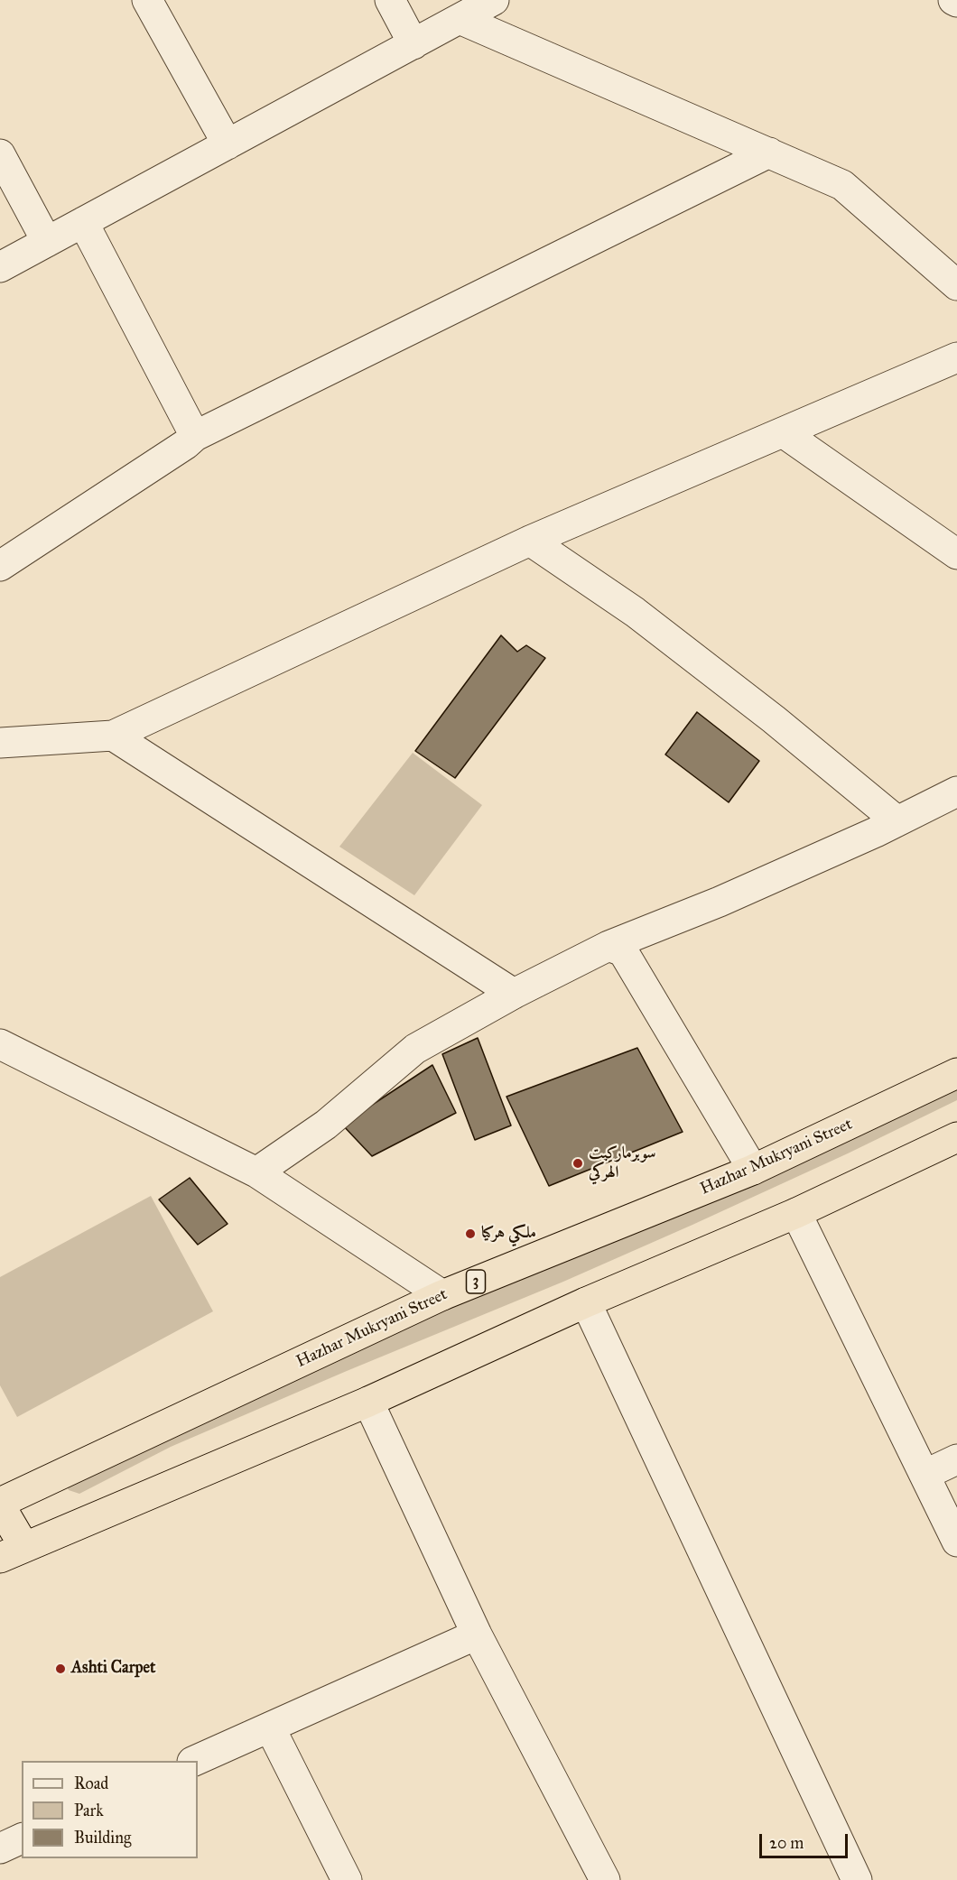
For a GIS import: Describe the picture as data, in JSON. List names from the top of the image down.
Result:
{
  "streets": {
    "highway": ["Hazhar Mukryani Street", "3"]
  },
  "places": ["سوبرماركيت الهركي", "ملكي هركيا", "Ashti Carpet"],
  "legend": ["Road", "Park", "Building"],
  "scale_bar": "20 m"
}
